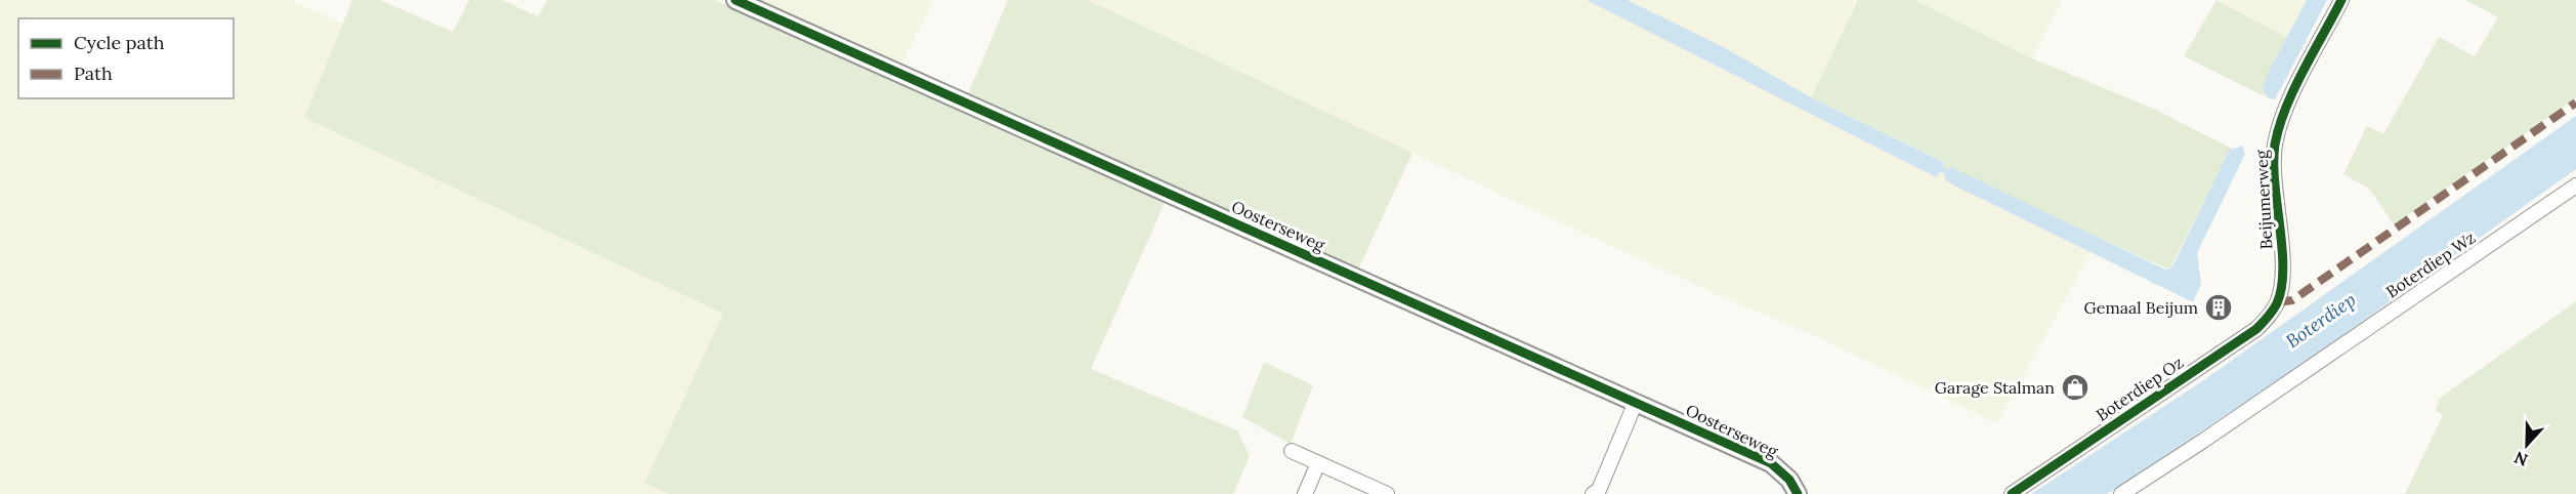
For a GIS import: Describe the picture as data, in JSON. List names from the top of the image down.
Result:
{
  "streets": {
    "street": [
      "Beijumerweg",
      "Oosterseweg",
      "Boterdiep Wz",
      "Boterdiep Oz"
    ]
  },
  "crossings": [
    ["Beijumerweg", "Boterdiep Oz"]
  ],
  "water": ["Boterdiep"],
  "places": {
    "building": ["Gemaal Beijum"],
    "shop": ["Garage Stalman"]
  },
  "legend": ["Cycle path", "Path"],
  "north": "bottom"
}
